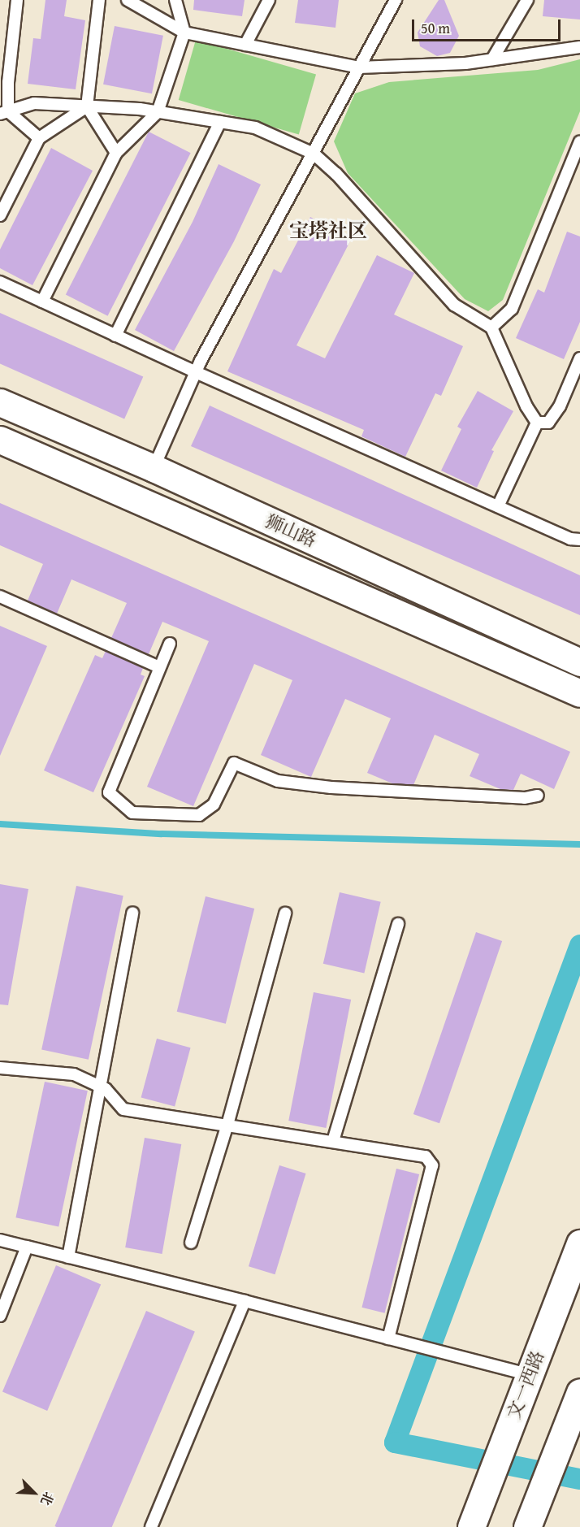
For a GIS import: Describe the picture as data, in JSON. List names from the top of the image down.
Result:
{
  "streets": {
    "main road": ["狮山路", "文一西路"]
  },
  "districts": ["宝塔社区"],
  "scale_bar": "50 m",
  "north": "bottom right"
}
